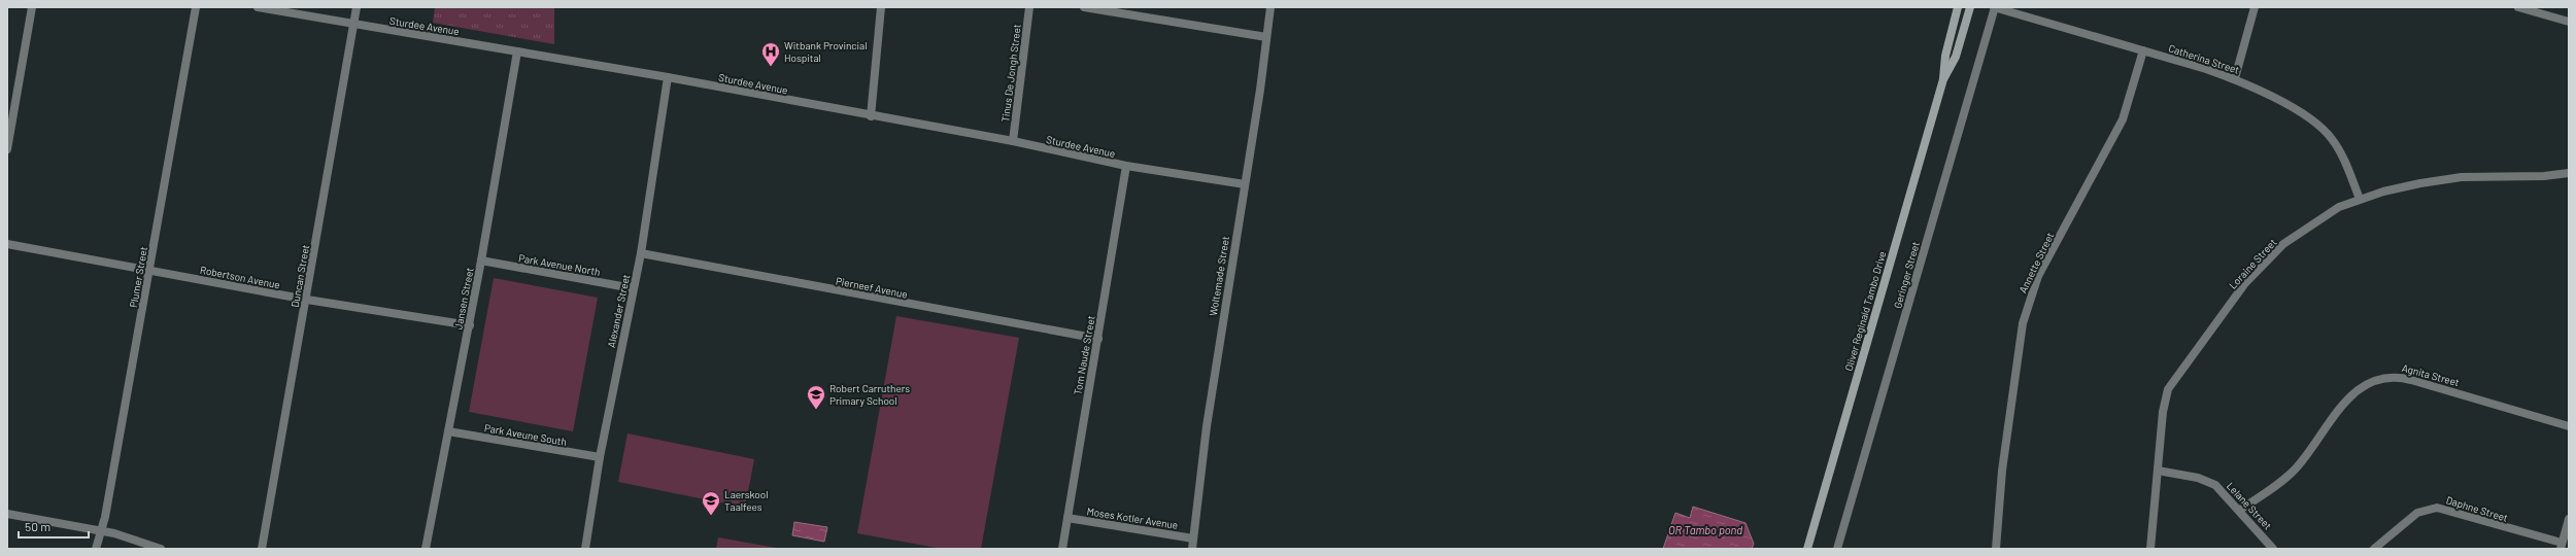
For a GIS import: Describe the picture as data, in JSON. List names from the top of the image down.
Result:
{
  "streets": {
    "main road": ["Oliver Reginald Tambo Drive"],
    "street": [
      "Sturdee Avenue",
      "Catherina Street",
      "Tinus De Jongh Street",
      "Annette Street",
      "Loraine Street",
      "Park Avenue North",
      "Geringer Street",
      "Duncan Street",
      "Woltemade Street",
      "Plumer Street",
      "Robertson Avenue",
      "Pierneef Avenue",
      "Jansen Street",
      "Alexander Street",
      "Tom Naude Street",
      "Agnita Street",
      "Park Aveune South",
      "Lelane Street",
      "Daphne Street",
      "Moses Kotler Avenue"
    ]
  },
  "crossings": [
    ["Sturdee Avenue", "Tinus De Jongh Street"],
    ["Sturdee Avenue", "Duncan Street"],
    ["Sturdee Avenue", "Woltemade Street"],
    ["Sturdee Avenue", "Jansen Street"],
    ["Sturdee Avenue", "Alexander Street"],
    ["Sturdee Avenue", "Tom Naude Street"],
    ["Catherina Street", "Annette Street"],
    ["Catherina Street", "Loraine Street"],
    ["Catherina Street", "Geringer Street"],
    ["Loraine Street", "Lelane Street"],
    ["Park Avenue North", "Jansen Street"],
    ["Park Avenue North", "Alexander Street"],
    ["Duncan Street", "Robertson Avenue"],
    ["Woltemade Street", "Moses Kotler Avenue"],
    ["Plumer Street", "Robertson Avenue"],
    ["Robertson Avenue", "Jansen Street"],
    ["Pierneef Avenue", "Alexander Street"],
    ["Pierneef Avenue", "Tom Naude Street"],
    ["Jansen Street", "Park Aveune South"],
    ["Alexander Street", "Park Aveune South"],
    ["Tom Naude Street", "Moses Kotler Avenue"],
    ["Agnita Street", "Lelane Street"]
  ],
  "water": ["OR Tambo pond"],
  "places": {
    "hospital": ["Witbank Provincial Hospital"],
    "school or university": ["Robert Carruthers Primary School", "Laerskool Taalfees"]
  },
  "scale_bar": "50 m"
}
